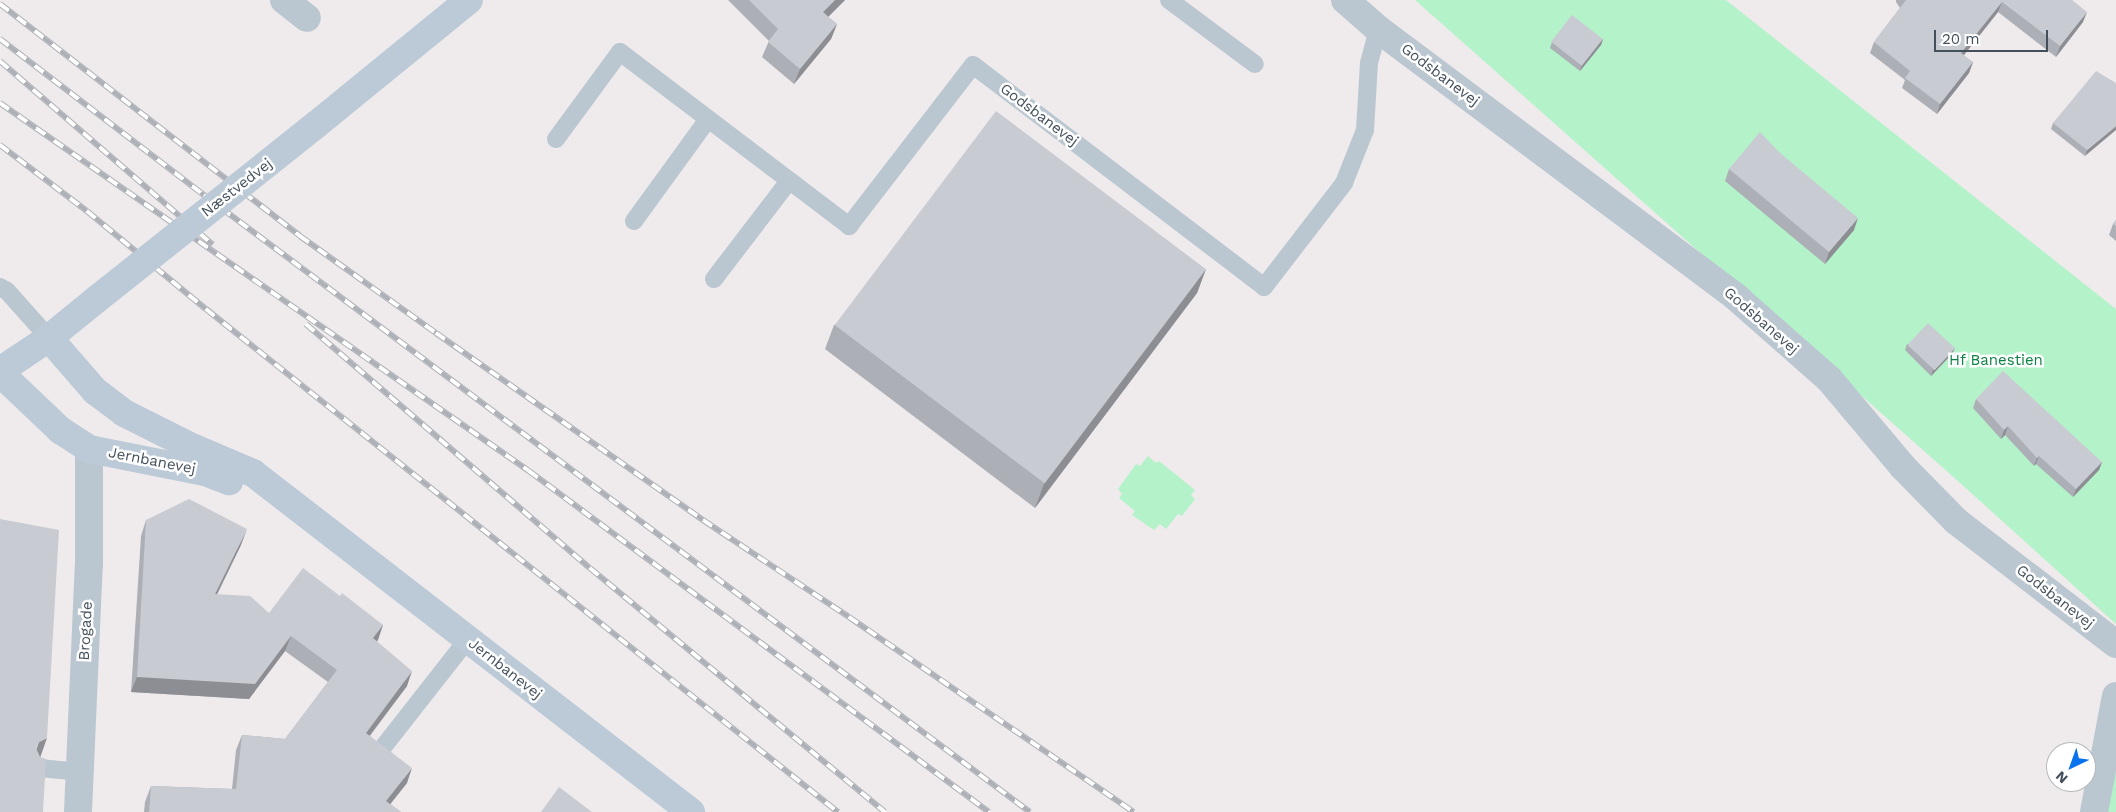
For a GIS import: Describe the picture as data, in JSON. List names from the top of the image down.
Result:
{
  "streets": {
    "main road": ["Næstvedvej", "Jernbanevej"],
    "street": ["Godsbanevej", "Brogade"]
  },
  "crossings": [
    ["Næstvedvej", "Jernbanevej"],
    ["Jernbanevej", "Brogade"]
  ],
  "parks": ["Hf Banestien"],
  "scale_bar": "20 m",
  "north": "bottom left"
}
